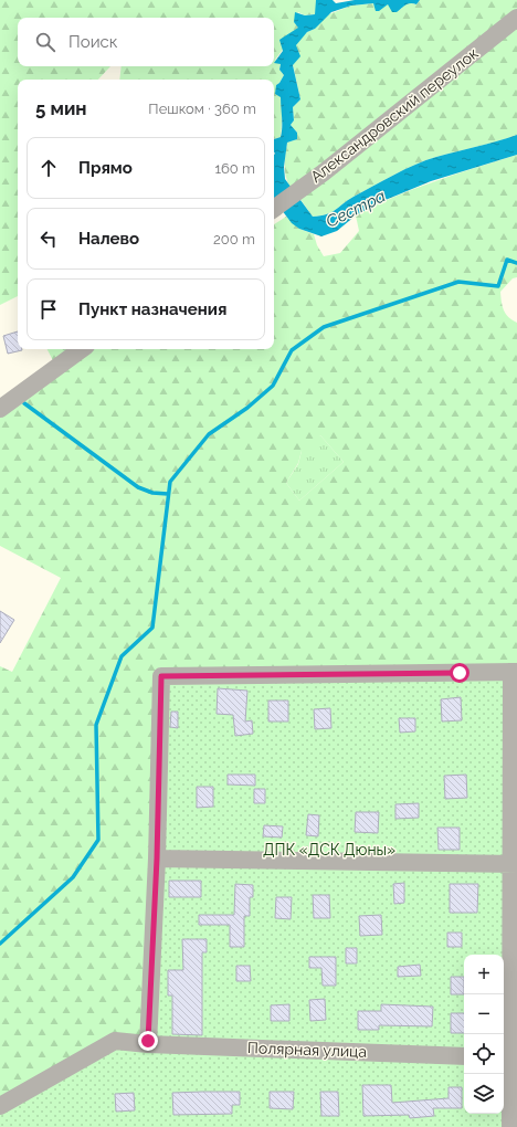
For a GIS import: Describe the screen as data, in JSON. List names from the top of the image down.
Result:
{
  "streets": {
    "street": ["Александровский переулок", "Полярная улица"]
  },
  "water": ["Сестра"],
  "parks": ["ДПК «ДСК Дюны»"],
  "page": {
    "search": "Поиск",
    "heading": ["5 мин", "Пешком · 360 m"],
    "list": [
      ["Прямо", "160 m"],
      ["Налево", "200 m"],
      "Пункт назначения"
    ],
    "map_buttons": ["+", "−"]
  }
}
